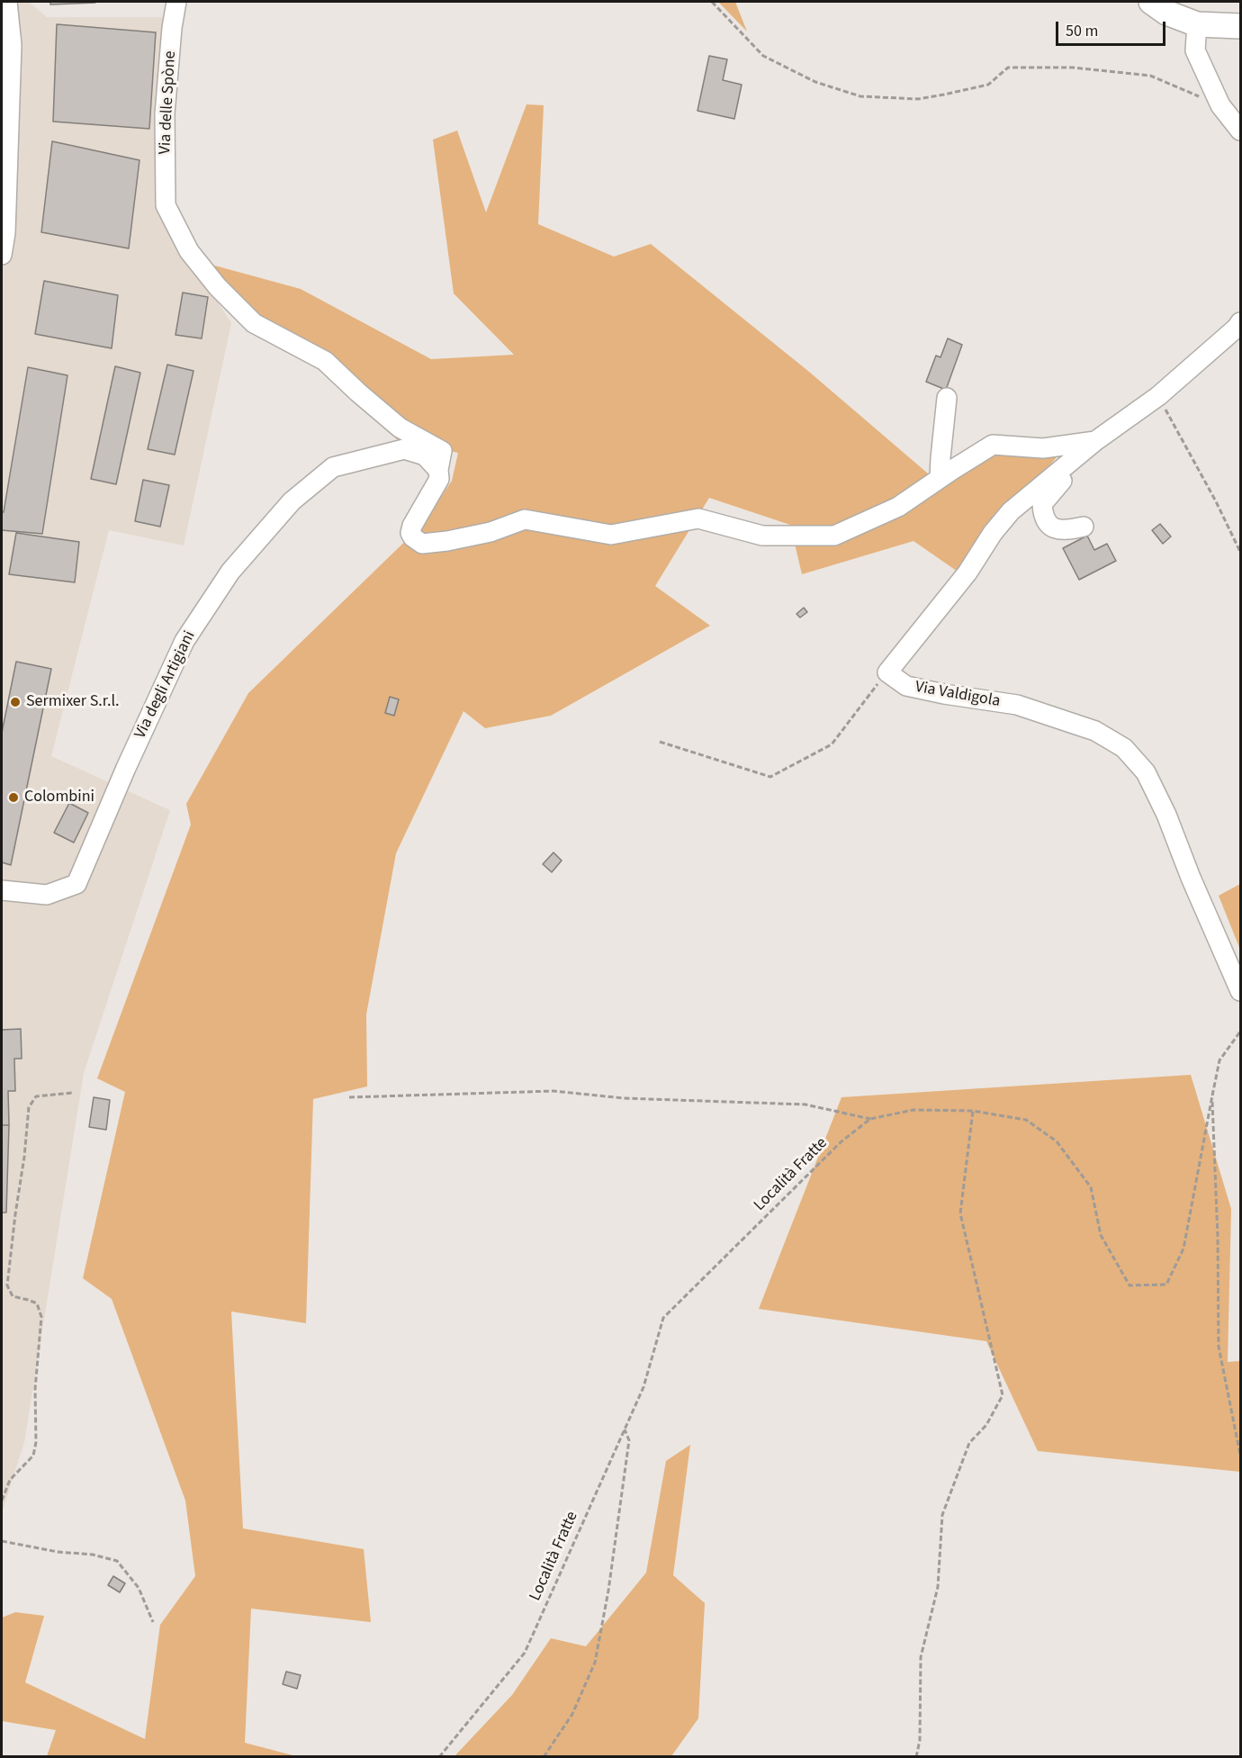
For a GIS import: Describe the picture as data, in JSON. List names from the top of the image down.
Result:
{
  "streets": {
    "street": ["Via delle Spòne", "Via degli Artigiani", "Via Valdigola"],
    "path": ["Località Fratte"]
  },
  "crossings": [
    ["Via delle Spòne", "Via degli Artigiani"]
  ],
  "places": ["Sermixer S.r.l.", "Colombini"],
  "scale_bar": "50 m"
}
